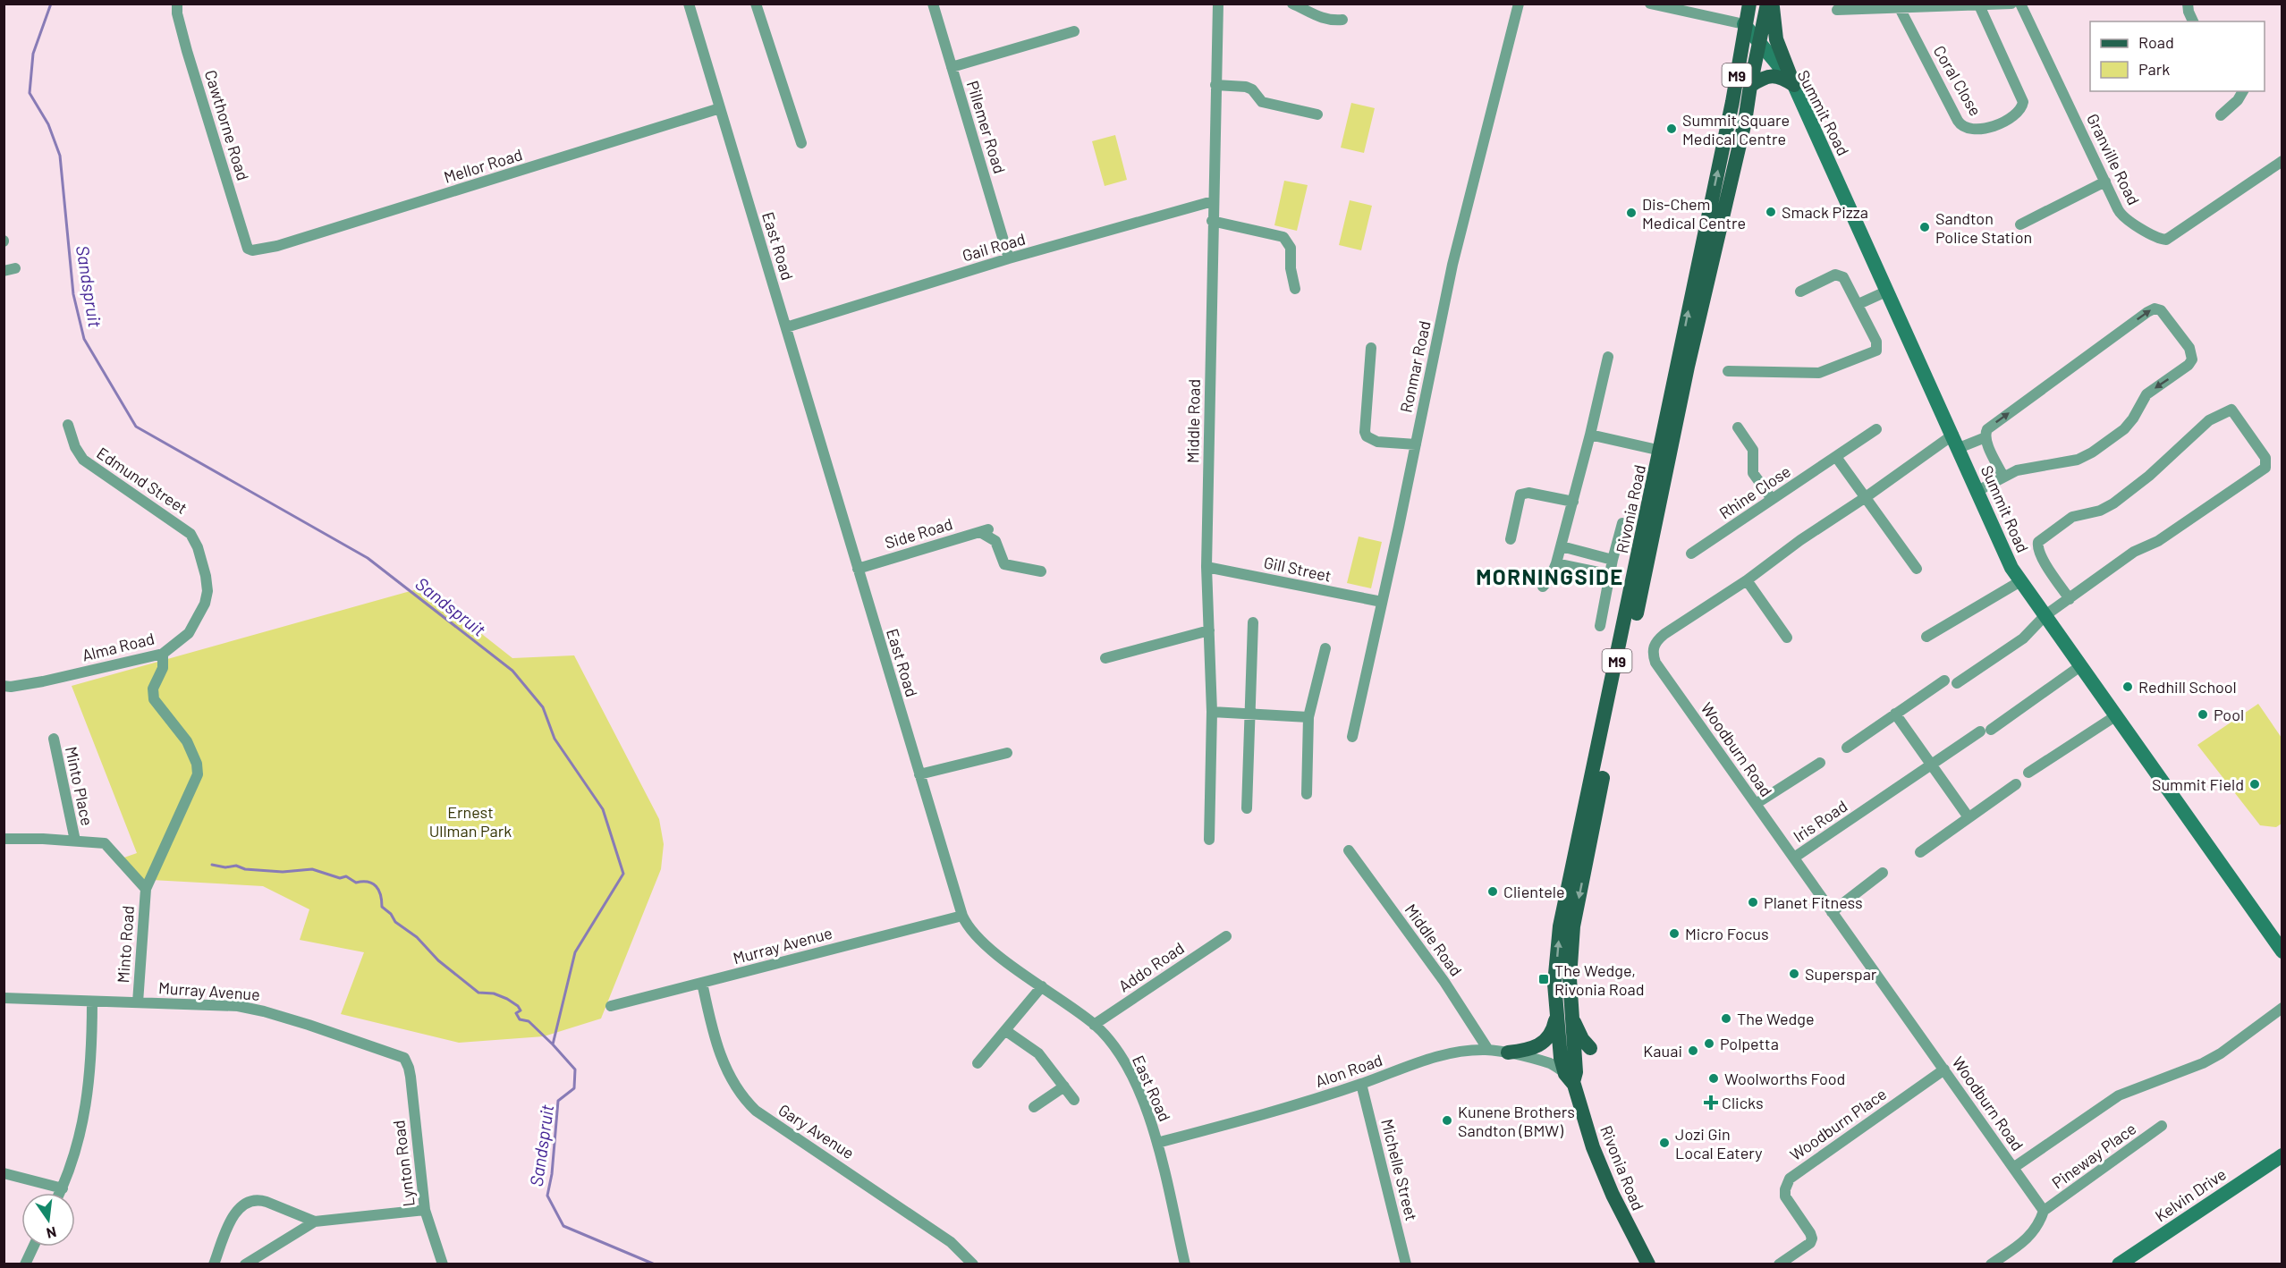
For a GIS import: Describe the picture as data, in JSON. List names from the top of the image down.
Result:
{
  "streets": {
    "main road": [
      "M9",
      "Summit Road",
      "Rivonia Road",
      "Kelvin Drive"
    ],
    "street": [
      "Coral Close",
      "Cawthorne Road",
      "Pillemer Road",
      "Granville Road",
      "Mellor Road",
      "East Road",
      "Gail Road",
      "Ronmar Road",
      "Middle Road",
      "Edmund Street",
      "Rhine Close",
      "Side Road",
      "Gill Street",
      "Alma Road",
      "Woodburn Road",
      "Minto Place",
      "Iris Road",
      "Minto Road",
      "Murray Avenue",
      "Addo Road",
      "Alon Road",
      "Woodburn Place",
      "Gary Avenue",
      "Pineway Place",
      "Lynton Road",
      "Michelle Street"
    ]
  },
  "crossings": [
    ["Summit Road", "Rivonia Road"],
    ["Summit Road", "Woodburn Road"],
    ["Summit Road", "Iris Road"],
    ["Cawthorne Road", "Mellor Road"],
    ["Pillemer Road", "Gail Road"],
    ["Mellor Road", "East Road"],
    ["East Road", "Gail Road"],
    ["East Road", "Side Road"],
    ["East Road", "Murray Avenue"],
    ["East Road", "Addo Road"],
    ["East Road", "Alon Road"],
    ["Gail Road", "Middle Road"],
    ["Ronmar Road", "Gill Street"],
    ["Middle Road", "Gill Street"],
    ["Middle Road", "Alon Road"],
    ["Edmund Street", "Alma Road"],
    ["Rivonia Road", "Alon Road"],
    ["Woodburn Road", "Iris Road"],
    ["Woodburn Road", "Woodburn Place"],
    ["Woodburn Road", "Pineway Place"],
    ["Minto Place", "Minto Road"],
    ["Minto Road", "Murray Avenue"],
    ["Murray Avenue", "Gary Avenue"],
    ["Murray Avenue", "Lynton Road"],
    ["Alon Road", "Michelle Street"]
  ],
  "districts": ["MORNINGSIDE"],
  "water": ["Sandspruit"],
  "parks": ["Ernest Ullman Park"],
  "places": {
    "other": [
      "Summit Square Medical Centre",
      "Smack Pizza",
      "Dis-Chem Medical Centre",
      "Sandton Police Station",
      "Redhill School",
      "Pool",
      "Summit Field",
      "Clientele",
      "Planet Fitness",
      "Micro Focus",
      "Superspar",
      "The Wedge",
      "Polpetta",
      "Kauai",
      "Woolworths Food",
      "Kunene Brothers Sandton (BMW)",
      "Jozi Gin Local Eatery"
    ],
    "transit": ["The Wedge, Rivonia Road"],
    "health": ["Clicks"]
  },
  "legend": ["Road", "Park"],
  "north": "bottom"
}
